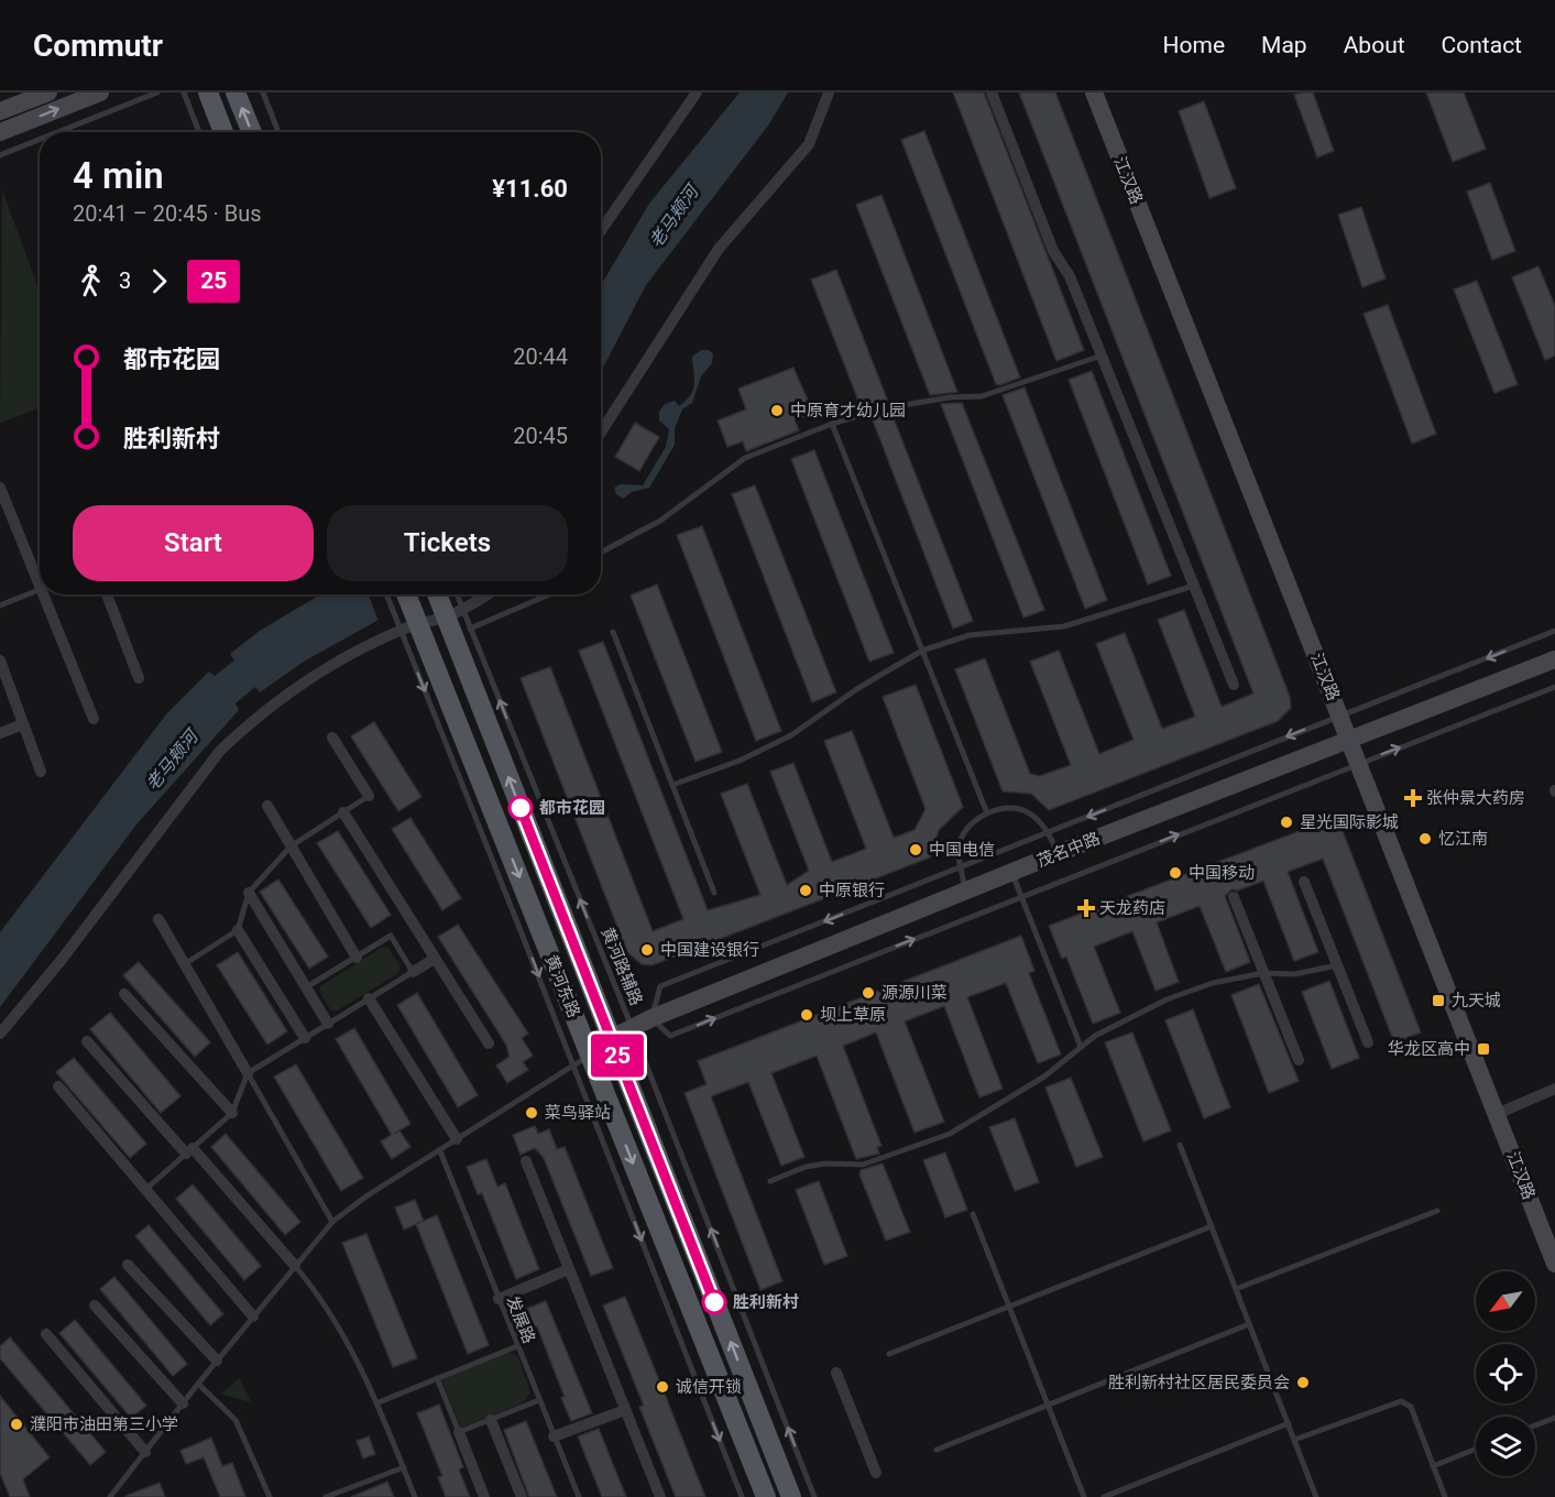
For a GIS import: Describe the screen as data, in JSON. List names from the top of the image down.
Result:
{
  "streets": {
    "main road": ["黄河东路"],
    "street": ["江汉路", "茂名中路"],
    "lane": ["黄河路辅路", "发展路"]
  },
  "crossings": [
    ["江汉路", "茂名中路"],
    ["茂名中路", "黄河路辅路"],
    ["茂名中路", "黄河东路"],
    ["黄河路辅路", "黄河东路"]
  ],
  "one_way": ["黄河路辅路"],
  "water": ["老马颊河"],
  "places": {
    "other": [
      "中原育才幼儿园",
      "都市花园",
      "星光国际影城",
      "忆江南",
      "中国电信",
      "中国移动",
      "中原银行",
      "中国建设银行",
      "源源川菜",
      "坝上草原",
      "菜鸟驿站",
      "胜利新村",
      "胜利新村社区居民委员会",
      "诚信开锁",
      "濮阳市油田第三小学"
    ],
    "health": ["张仲景大药房", "天龙药店"],
    "transit": ["九天城", "华龙区高中"]
  },
  "lines": ["bus line 25"],
  "north": "bottom left",
  "page": {
    "header": "Commutr",
    "nav": [
      "Home",
      "Map",
      "About",
      "Contact"
    ],
    "on_map": "25",
    "heading": ["4 min", "20:41 – 20:45 · Bus", "¥11.60"],
    "legs": ["3", "25"],
    "list": [
      {
        "name": "都市花园",
        "value": "20:44"
      },
      {
        "name": "胜利新村",
        "value": "20:45"
      }
    ],
    "buttons": ["Start", "Tickets"]
  }
}
